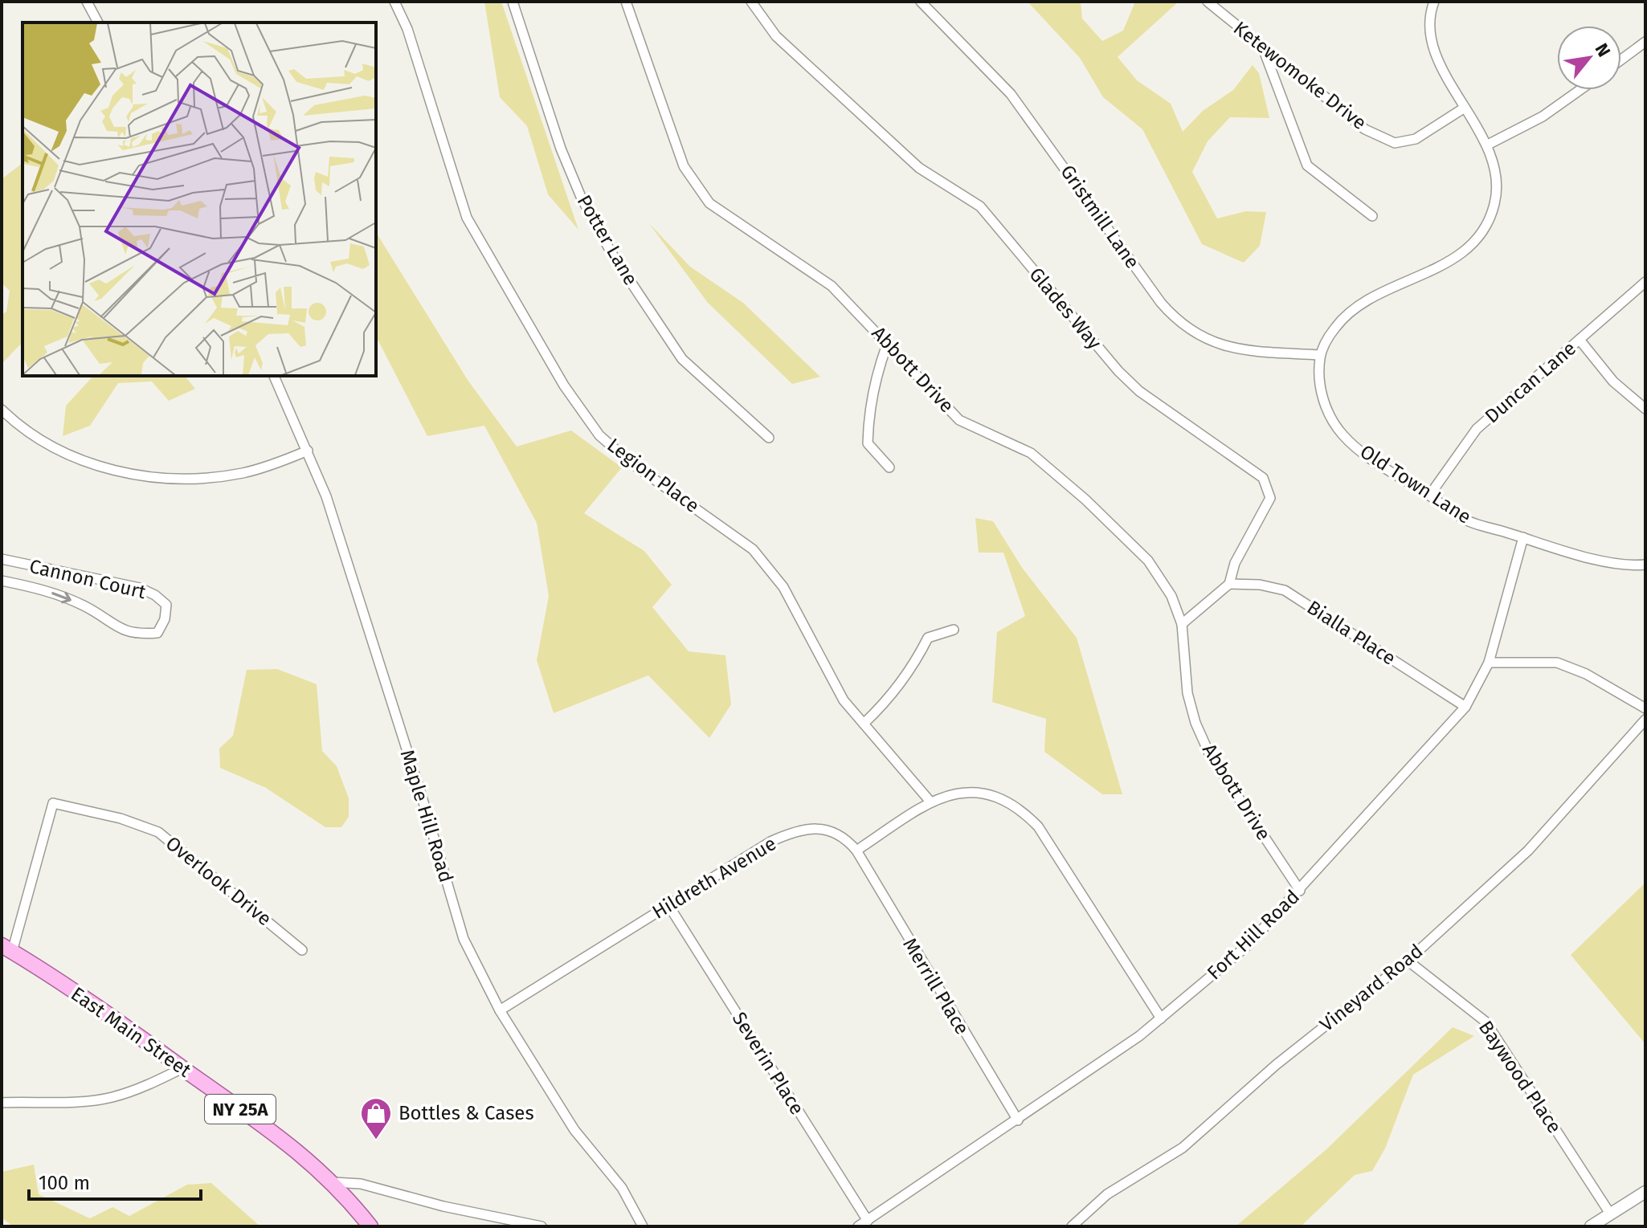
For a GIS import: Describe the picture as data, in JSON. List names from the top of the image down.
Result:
{
  "streets": {
    "main road": ["East Main Street", "NY 25A"],
    "street": [
      "Ketewomoke Drive",
      "Gristmill Lane",
      "Potter Lane",
      "Glades Way",
      "Abbott Drive",
      "Duncan Lane",
      "Legion Place",
      "Old Town Lane",
      "Cannon Court",
      "Bialla Place",
      "Maple Hill Road",
      "Hildreth Avenue",
      "Overlook Drive",
      "Fort Hill Road",
      "Merrill Place",
      "Vineyard Road",
      "Severin Place",
      "Baywood Place"
    ]
  },
  "crossings": [
    ["Gristmill Lane", "Old Town Lane"],
    ["Glades Way", "Bialla Place"],
    ["Abbott Drive", "Fort Hill Road"],
    ["Duncan Lane", "Old Town Lane"],
    ["Old Town Lane", "Fort Hill Road"],
    ["Bialla Place", "Fort Hill Road"],
    ["Maple Hill Road", "Hildreth Avenue"],
    ["Hildreth Avenue", "Merrill Place"],
    ["Hildreth Avenue", "Severin Place"],
    ["Overlook Drive", "East Main Street"],
    ["Fort Hill Road", "Merrill Place"],
    ["Fort Hill Road", "Severin Place"],
    ["Vineyard Road", "Baywood Place"]
  ],
  "places": {
    "shop": ["Bottles & Cases"]
  },
  "scale_bar": "100 m",
  "north": "top right"
}
